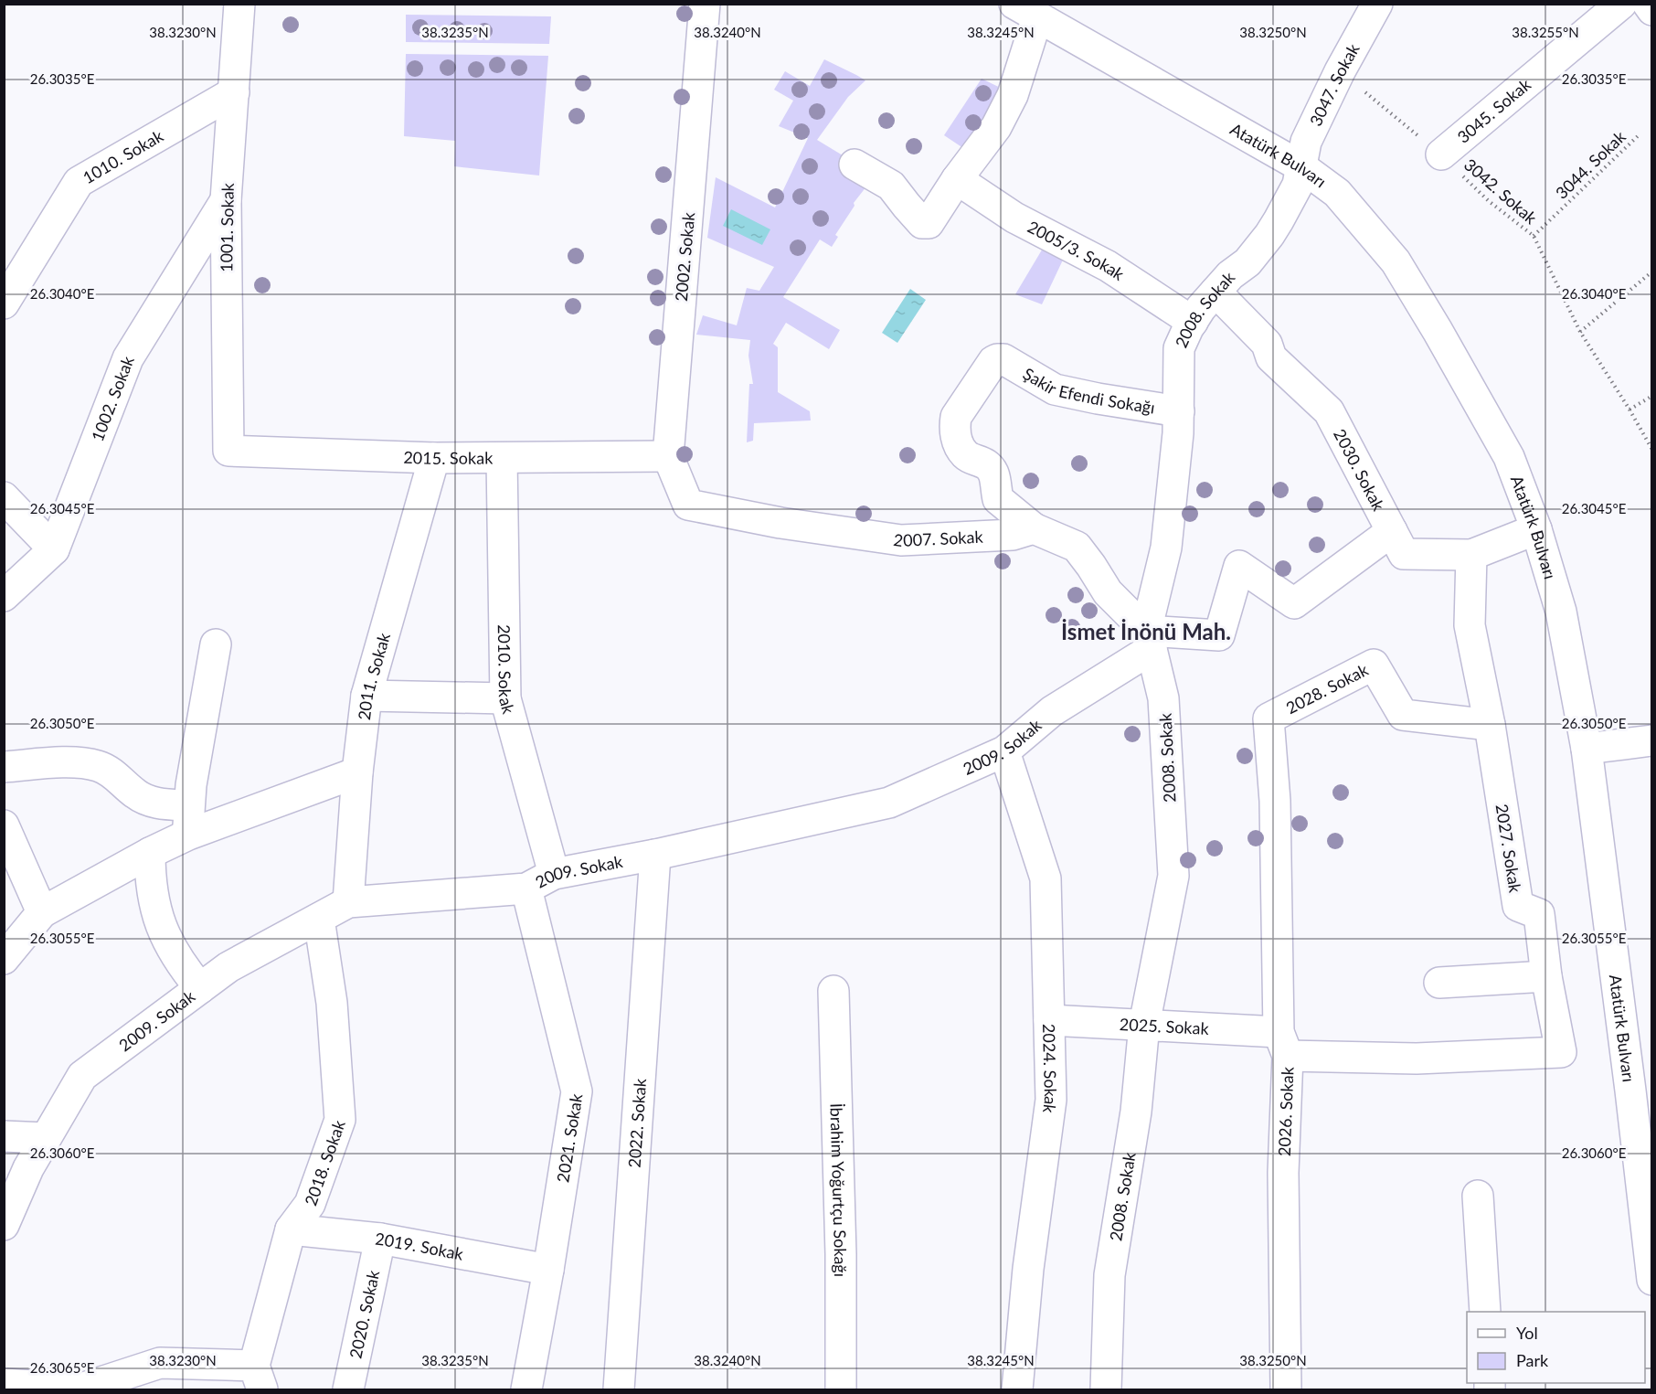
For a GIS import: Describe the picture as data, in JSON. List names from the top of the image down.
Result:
{
  "streets": {
    "street": [
      "3047. Sokak",
      "3045. Sokak",
      "Atatürk Bulvarı",
      "1010. Sokak",
      "1001. Sokak",
      "2005/3. Sokak",
      "2002. Sokak",
      "2008. Sokak",
      "Şakir Efendi Sokağı",
      "1002. Sokak",
      "2015. Sokak",
      "2030. Sokak",
      "2007. Sokak",
      "2010. Sokak",
      "2011. Sokak",
      "2028. Sokak",
      "2009. Sokak",
      "2027. Sokak",
      "2025. Sokak",
      "2024. Sokak",
      "2026. Sokak",
      "2022. Sokak",
      "2021. Sokak",
      "2018. Sokak",
      "İbrahim Yoğurtçu Sokağı",
      "2019. Sokak",
      "2020. Sokak"
    ],
    "path": ["3044. Sokak", "3042. Sokak"]
  },
  "crossings": [
    ["3047. Sokak", "Atatürk Bulvarı"],
    ["3047. Sokak", "3042. Sokak"],
    ["3047. Sokak", "2008. Sokak"],
    ["3045. Sokak", "3042. Sokak"],
    ["Atatürk Bulvarı", "2008. Sokak"],
    ["Atatürk Bulvarı", "2030. Sokak"],
    ["1010. Sokak", "1001. Sokak"],
    ["3044. Sokak", "3042. Sokak"],
    ["1001. Sokak", "1002. Sokak"],
    ["1001. Sokak", "2015. Sokak"],
    ["2005/3. Sokak", "2008. Sokak"],
    ["2002. Sokak", "2015. Sokak"],
    ["2002. Sokak", "2007. Sokak"],
    ["2008. Sokak", "Şakir Efendi Sokağı"],
    ["2008. Sokak", "2030. Sokak"],
    ["2008. Sokak", "2009. Sokak"],
    ["2008. Sokak", "2025. Sokak"],
    ["Şakir Efendi Sokağı", "2007. Sokak"],
    ["2015. Sokak", "2010. Sokak"],
    ["2015. Sokak", "2011. Sokak"],
    ["2030. Sokak", "2027. Sokak"],
    ["2010. Sokak", "2009. Sokak"],
    ["2011. Sokak", "2009. Sokak"],
    ["2028. Sokak", "2027. Sokak"],
    ["2028. Sokak", "2026. Sokak"],
    ["2009. Sokak", "2024. Sokak"],
    ["2009. Sokak", "2022. Sokak"],
    ["2009. Sokak", "2021. Sokak"],
    ["2009. Sokak", "2018. Sokak"],
    ["2027. Sokak", "2025. Sokak"],
    ["2027. Sokak", "2026. Sokak"],
    ["2025. Sokak", "2024. Sokak"],
    ["2025. Sokak", "2026. Sokak"],
    ["2021. Sokak", "2019. Sokak"],
    ["2018. Sokak", "2019. Sokak"],
    ["2019. Sokak", "2020. Sokak"]
  ],
  "districts": ["İsmet İnönü Mah."],
  "legend": ["Yol", "Park"],
  "coordinates": [
    "38.3230°N",
    "38.3235°N",
    "38.3240°N",
    "38.3245°N",
    "38.3250°N",
    "38.3255°N",
    "26.3035°E",
    "26.3040°E",
    "26.3045°E",
    "26.3050°E",
    "26.3055°E",
    "26.3060°E",
    "26.3065°E"
  ]
}
